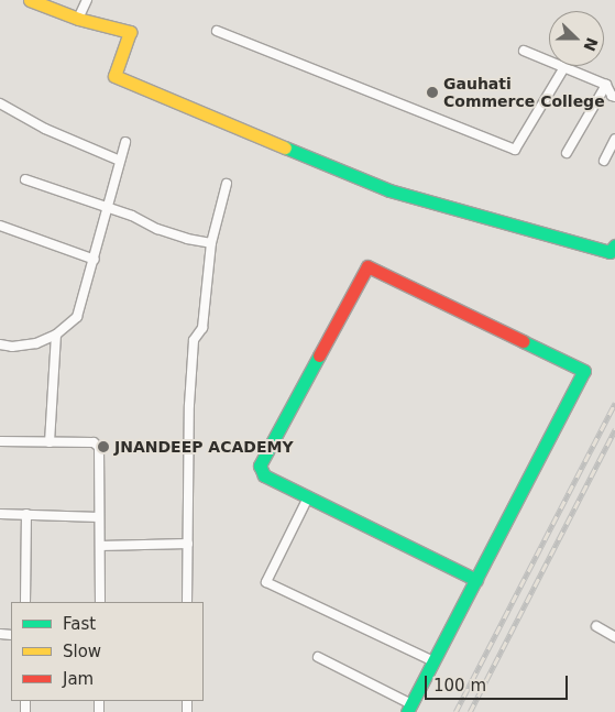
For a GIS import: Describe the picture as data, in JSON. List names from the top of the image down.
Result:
{
  "places": ["Gauhati Commerce College", "JNANDEEP ACADEMY"],
  "legend": ["Fast", "Slow", "Jam"],
  "scale_bar": "100 m",
  "north": "right"
}
